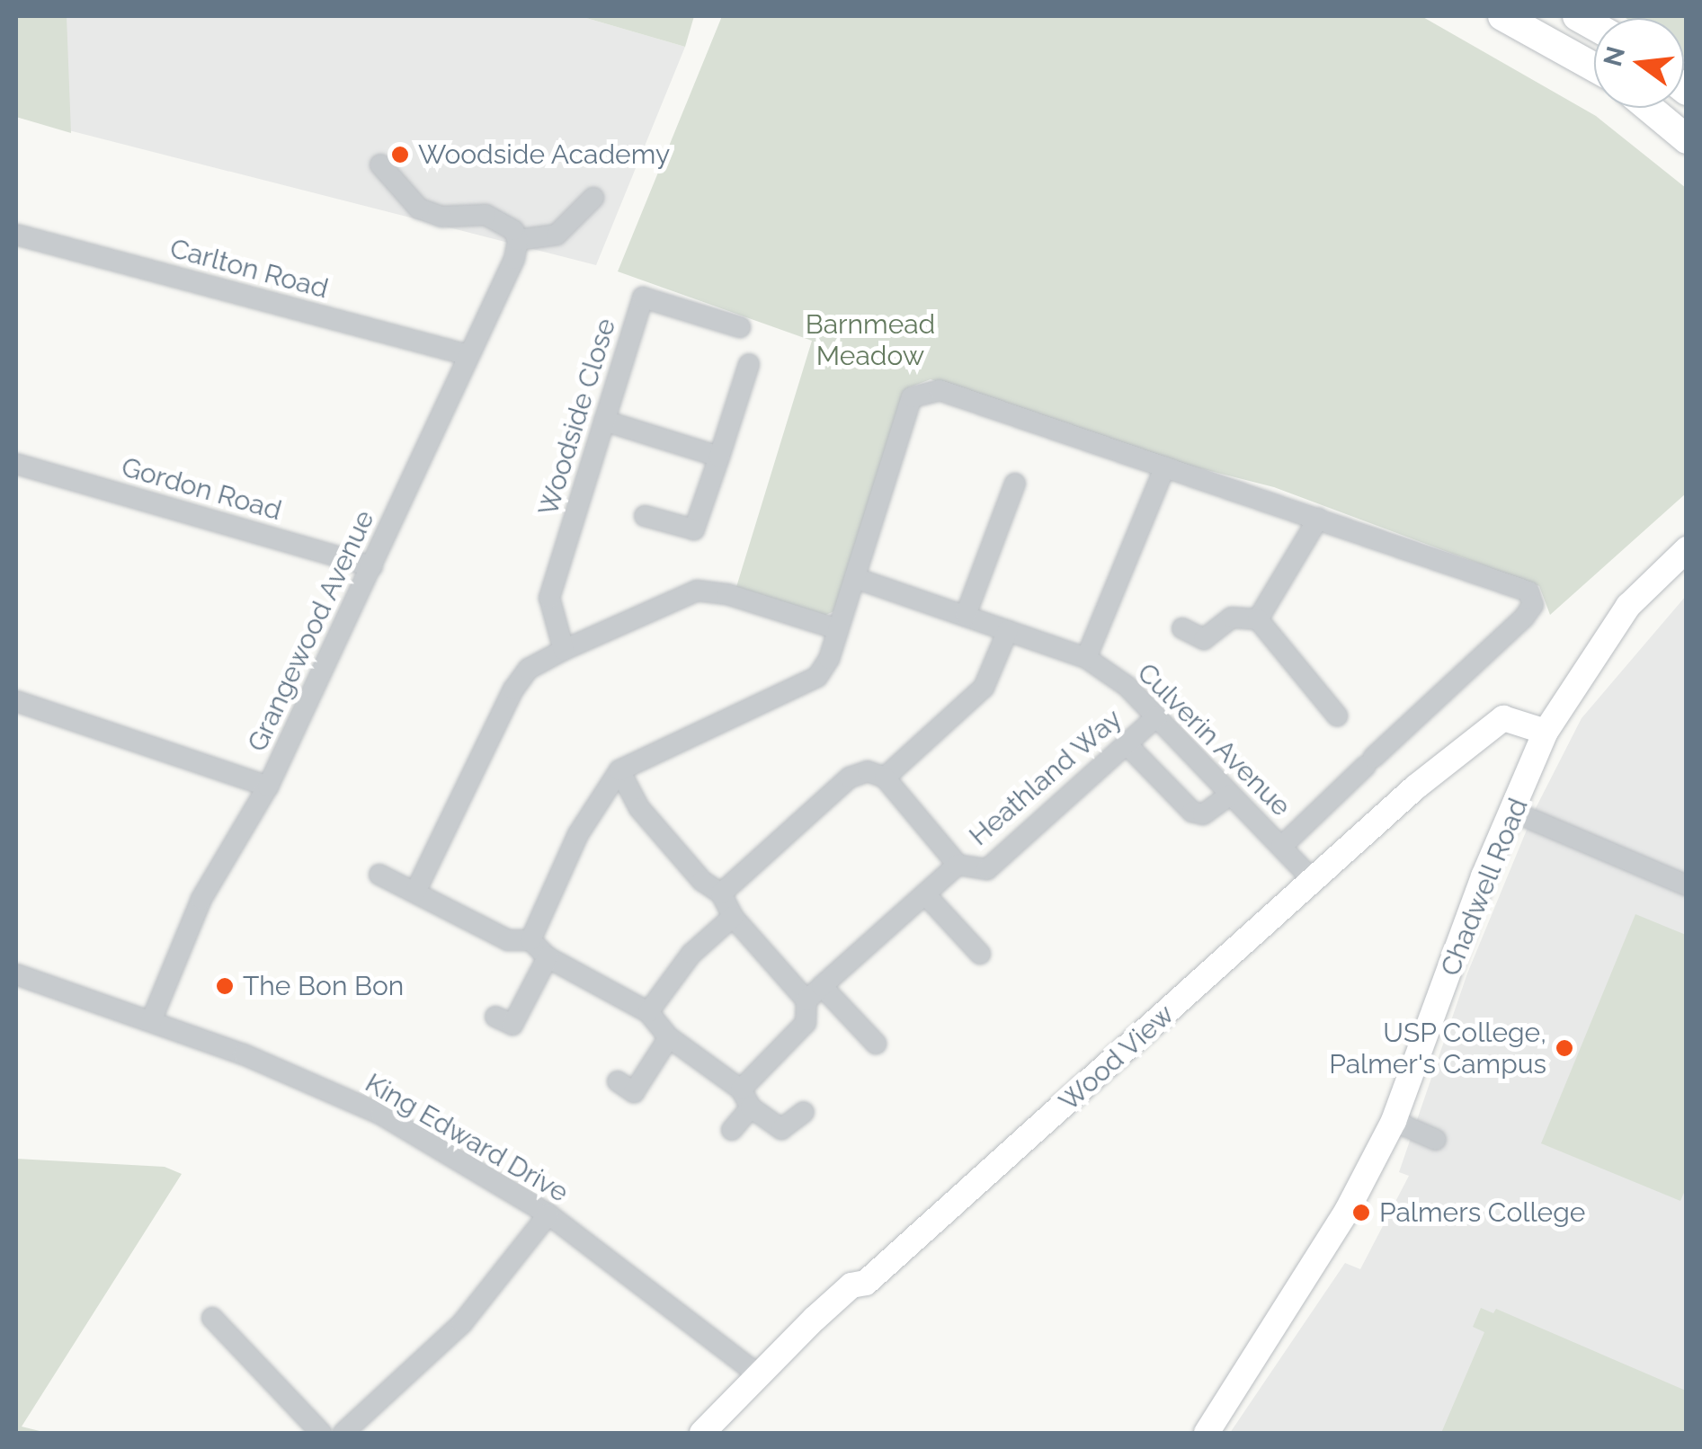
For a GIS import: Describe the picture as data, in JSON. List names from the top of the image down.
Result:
{
  "streets": {
    "main road": ["Chadwell Road", "Wood View"],
    "street": [
      "Carlton Road",
      "Woodside Close",
      "Gordon Road",
      "Grangewood Avenue",
      "Culverin Avenue",
      "Heathland Way",
      "King Edward Drive"
    ]
  },
  "crossings": [
    ["Carlton Road", "Grangewood Avenue"],
    ["Gordon Road", "Grangewood Avenue"],
    ["Grangewood Avenue", "King Edward Drive"],
    ["Culverin Avenue", "Heathland Way"],
    ["Culverin Avenue", "Wood View"],
    ["Chadwell Road", "Wood View"],
    ["Wood View", "King Edward Drive"]
  ],
  "parks": ["Barnmead Meadow"],
  "places": [
    "Woodside Academy",
    "The Bon Bon",
    "USP College, Palmer's Campus",
    "Palmers College"
  ],
  "north": "left"
}
